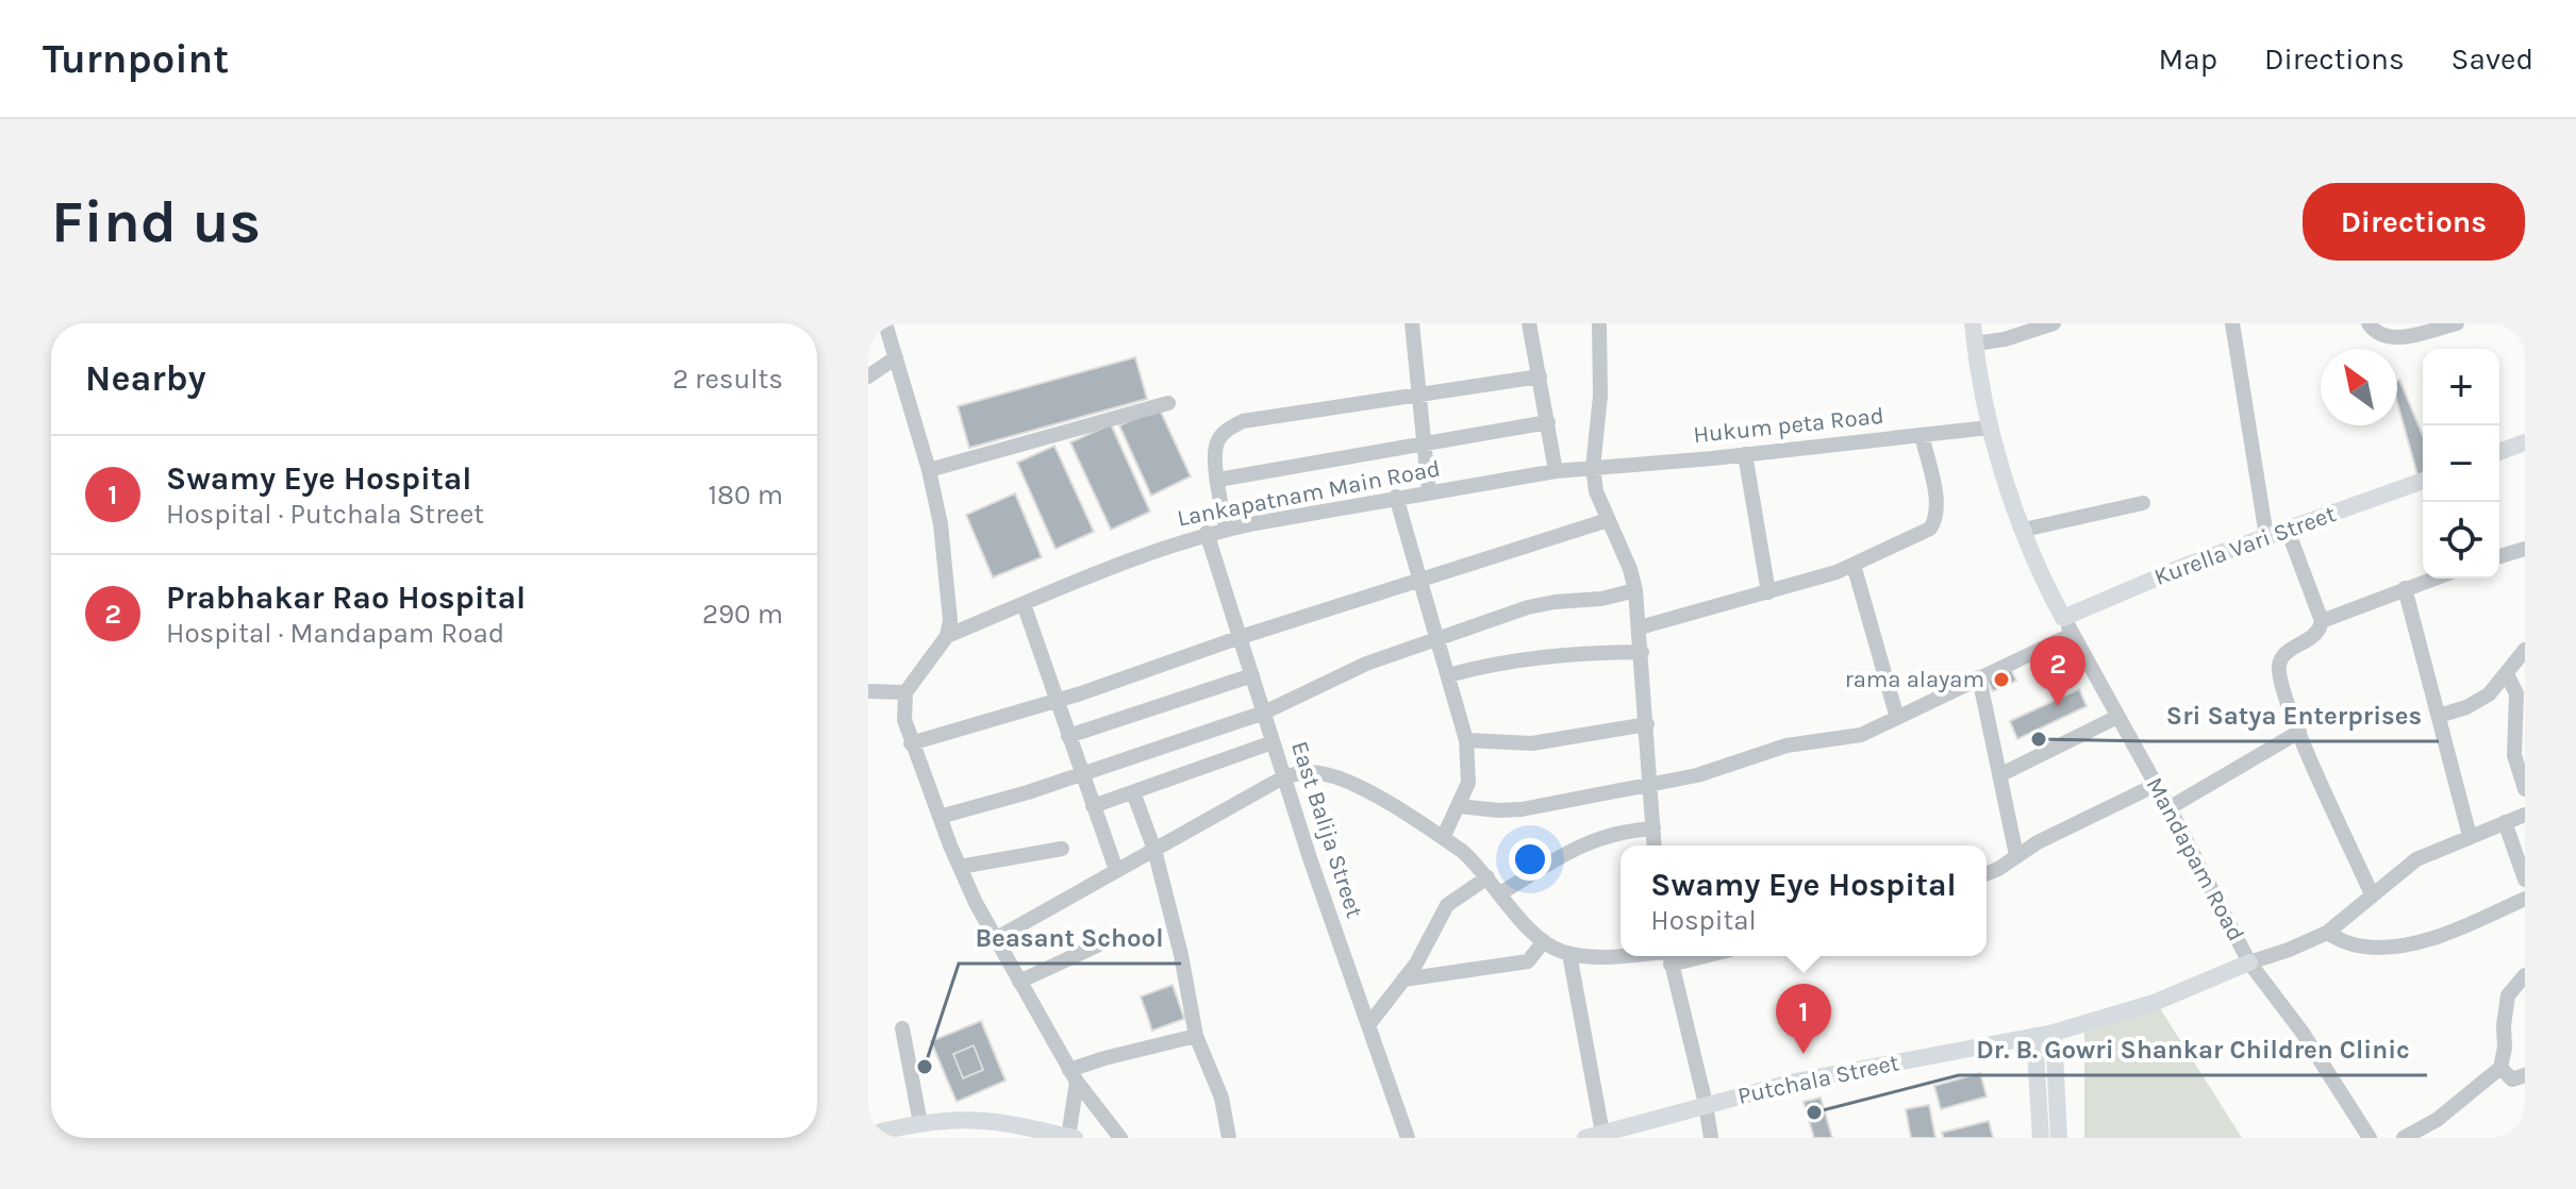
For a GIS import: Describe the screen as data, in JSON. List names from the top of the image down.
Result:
{
  "streets": {
    "main road": ["Kurella Vari Street", "Mandapam Road", "Putchala Street"],
    "street": ["Hukum peta Road", "Lankapatnam Main Road", "East Balija Street"]
  },
  "crossings": [
    ["Hukum peta Road", "Lankapatnam Main Road"],
    ["Lankapatnam Main Road", "East Balija Street"],
    ["Kurella Vari Street", "Mandapam Road"],
    ["Mandapam Road", "Putchala Street"]
  ],
  "places": [
    "rama alayam",
    "Sri Satya Enterprises",
    "Beasant School",
    "Dr. B. Gowri Shankar Children Clinic"
  ],
  "north": "top left",
  "page": {
    "header": "Turnpoint",
    "nav": ["Map", "Directions", "Saved"],
    "buttons": "Directions",
    "title": "Find us",
    "heading": ["Nearby", "2 results"],
    "map_buttons": ["+", "−"],
    "list": [
      {
        "mark": "1",
        "name": "Swamy Eye Hospital",
        "note": "Hospital · Putchala Street",
        "value": "180 m"
      },
      {
        "mark": "2",
        "name": "Prabhakar Rao Hospital",
        "note": "Hospital · Mandapam Road",
        "value": "290 m"
      }
    ],
    "pins": ["2", "1"],
    "popup": ["Swamy Eye Hospital", "Hospital"]
  }
}
